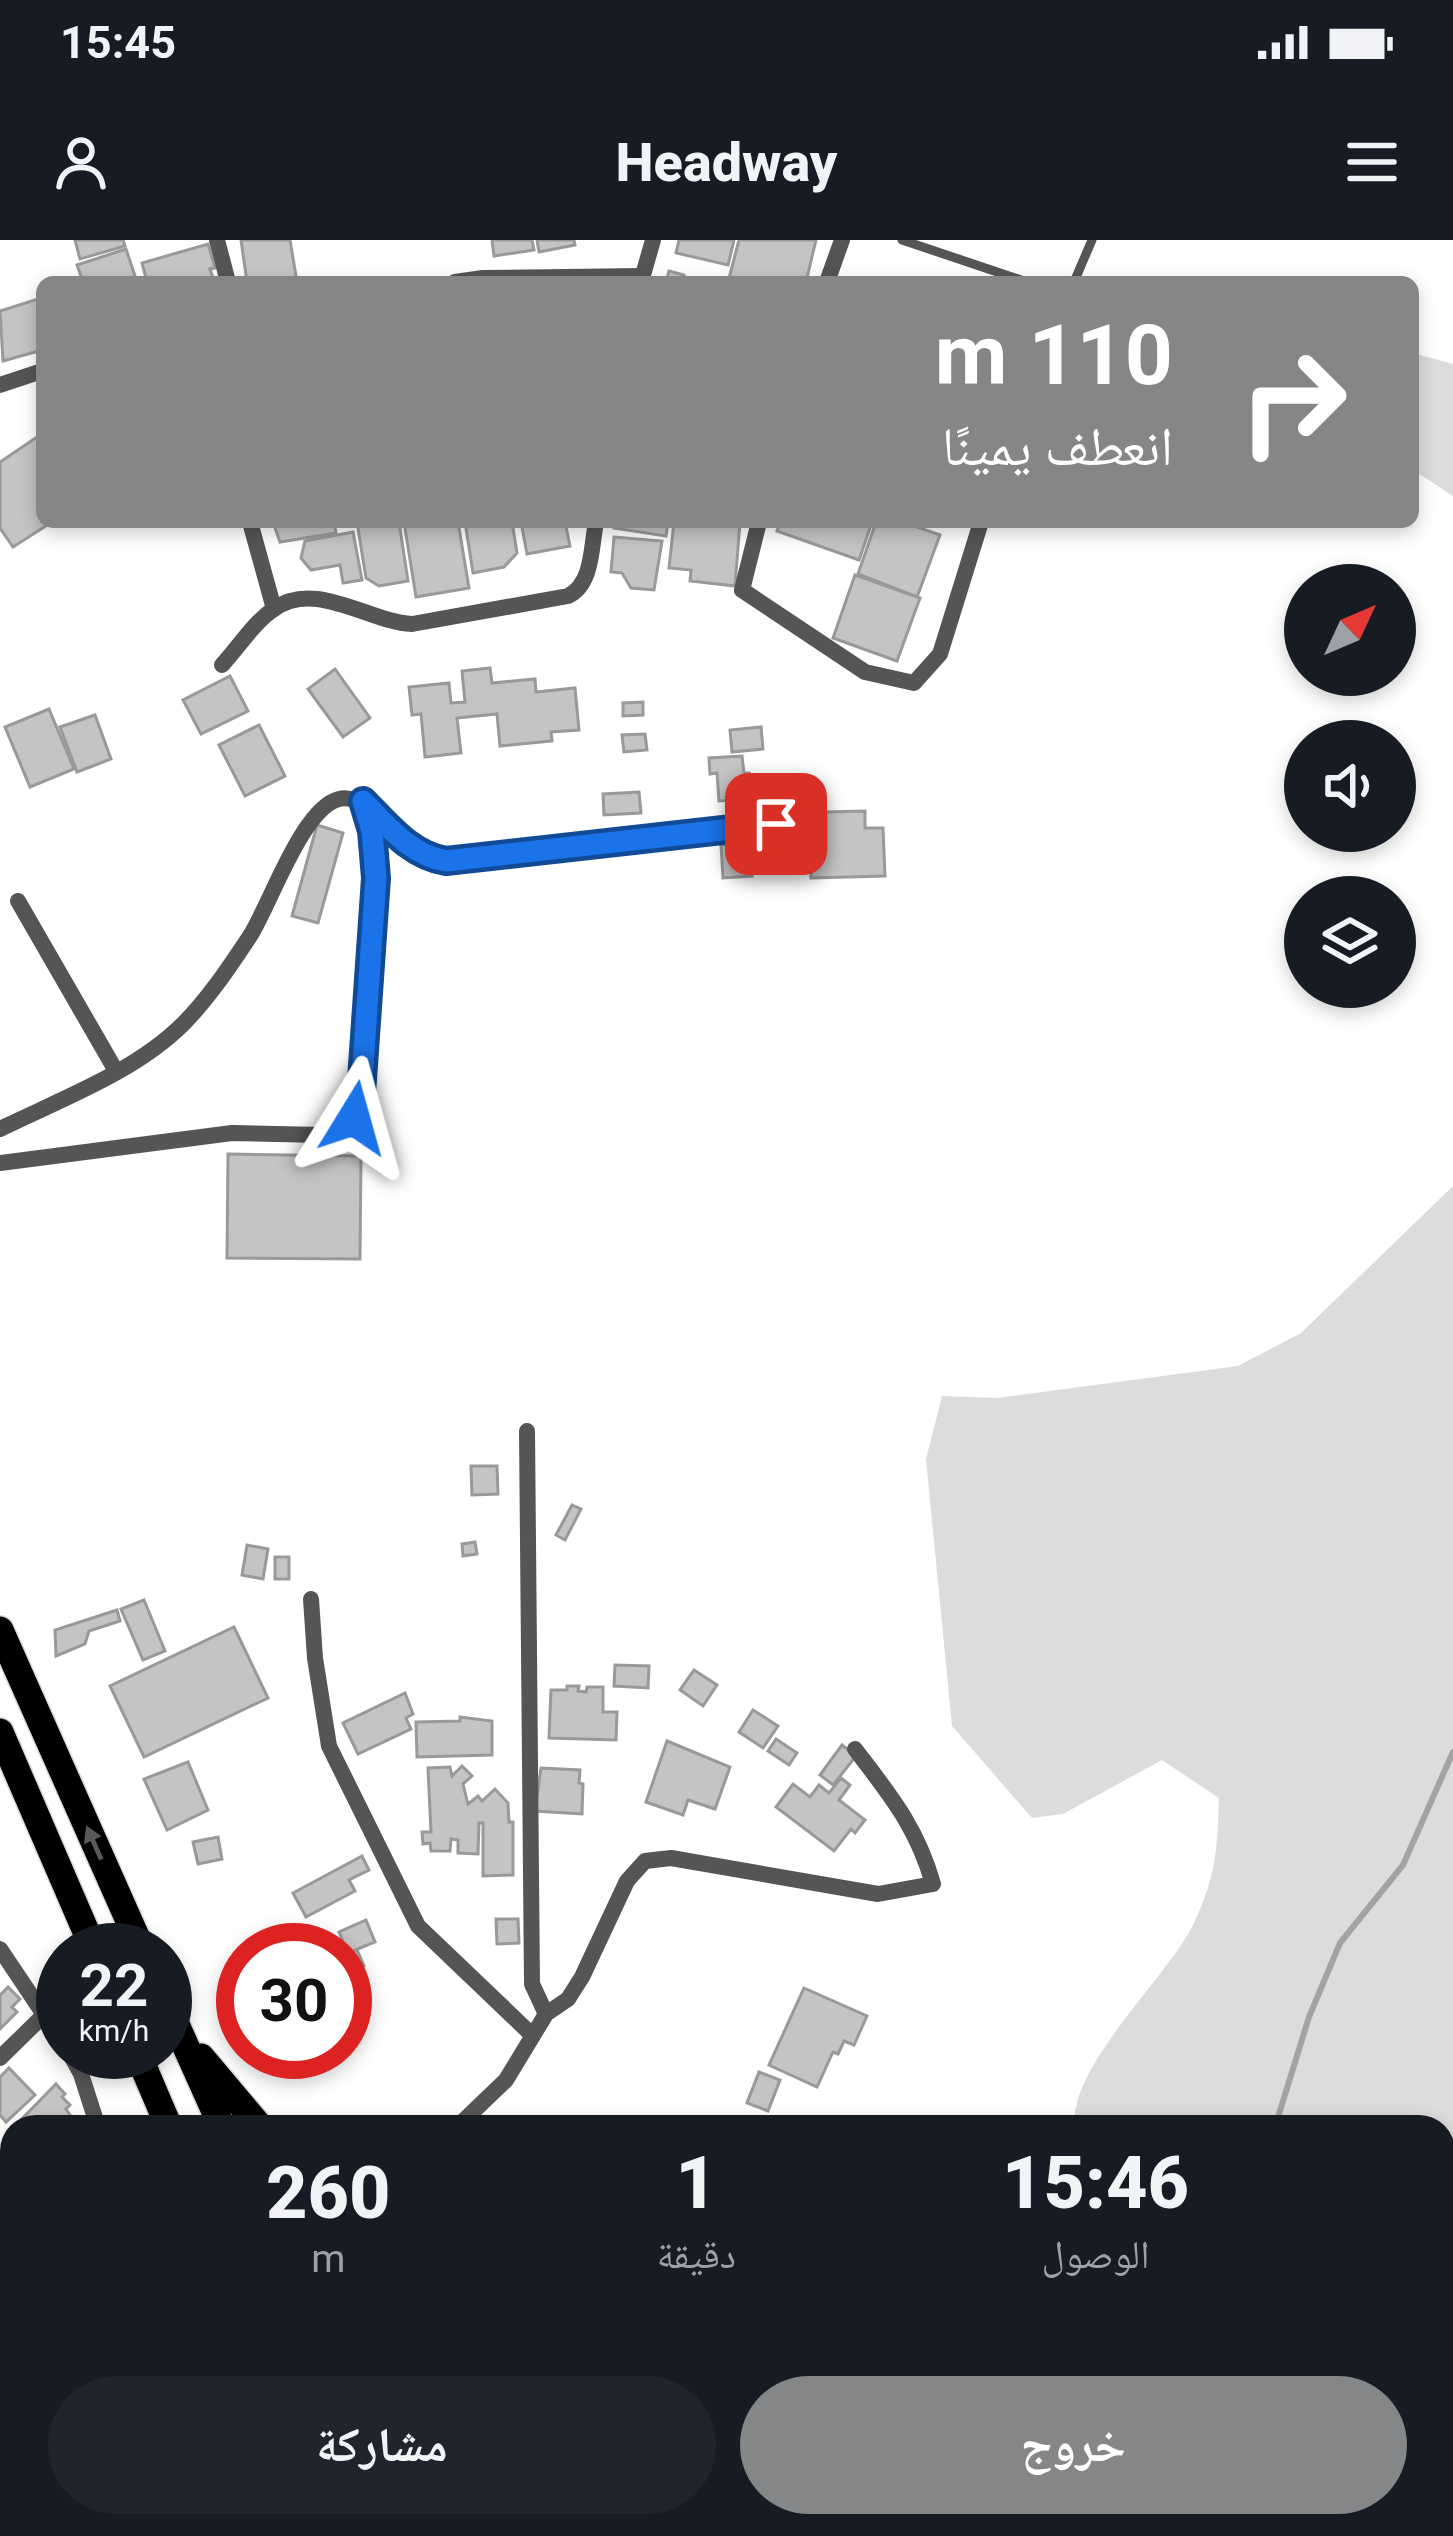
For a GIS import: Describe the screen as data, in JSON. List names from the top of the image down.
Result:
{
  "north": "top right",
  "page": {
    "status": "15:45",
    "header": "Headway",
    "turn": ["110 m", "انعطف يمينًا"],
    "speed": "22 km/h",
    "limit": "30",
    "eta": [
      "15:46",
      "الوصول",
      "1",
      "دقيقة",
      "260",
      "m"
    ],
    "buttons": ["خروج", "مشاركة"]
  }
}
